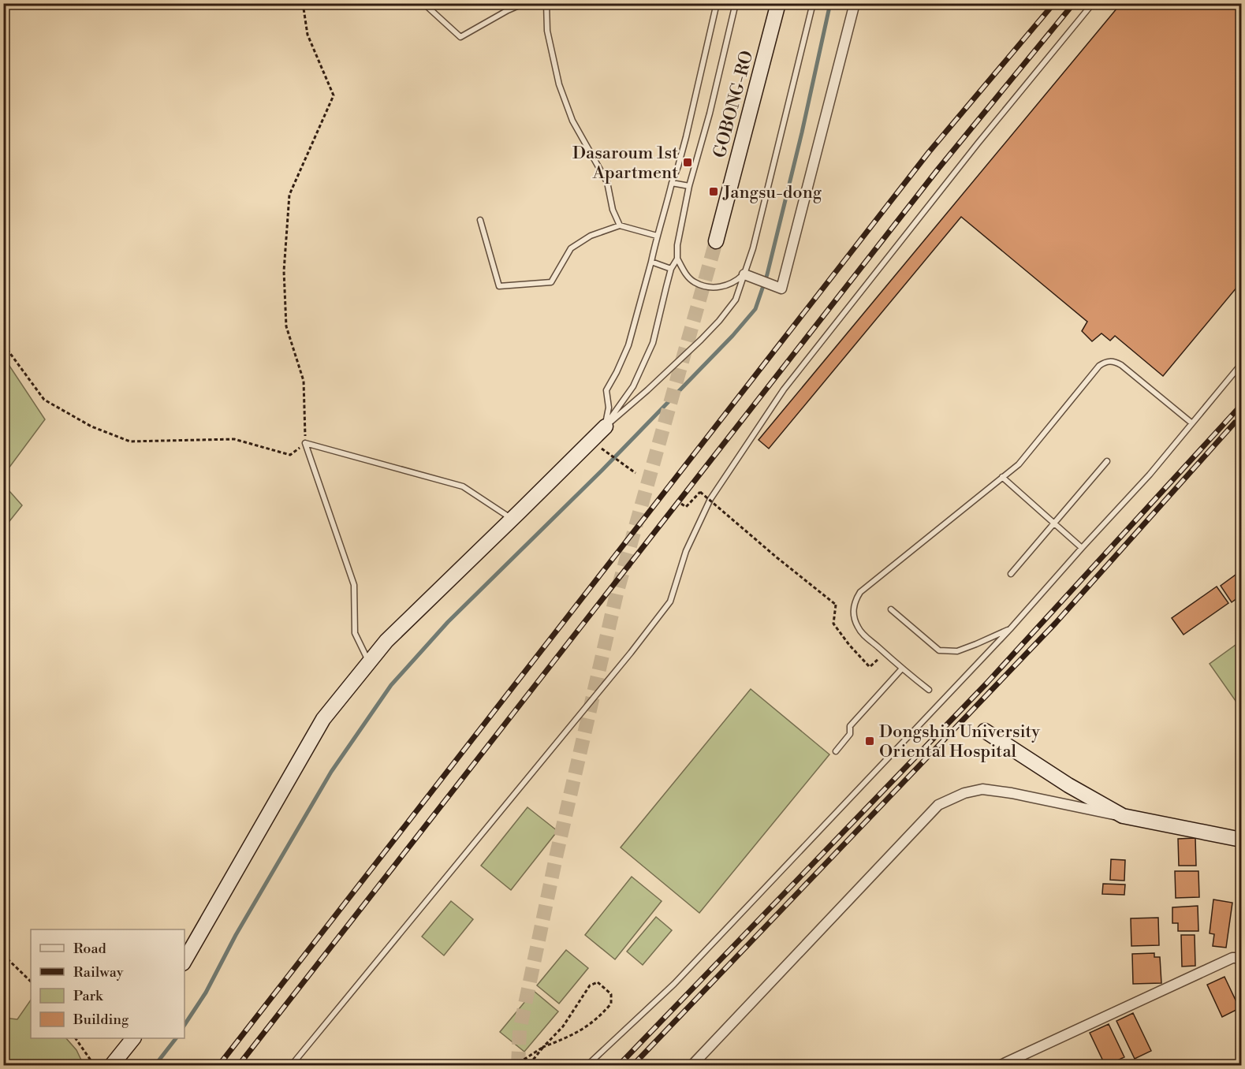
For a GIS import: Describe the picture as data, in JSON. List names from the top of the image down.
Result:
{
  "streets": {
    "street": ["GOBONG-RO"]
  },
  "places": {
    "transit": ["Dasaroum 1st Apartment", "Jangsu-dong", "Dongshin University Oriental Hospital"]
  },
  "legend": [
    "Road",
    "Railway",
    "Park",
    "Building"
  ]
}
